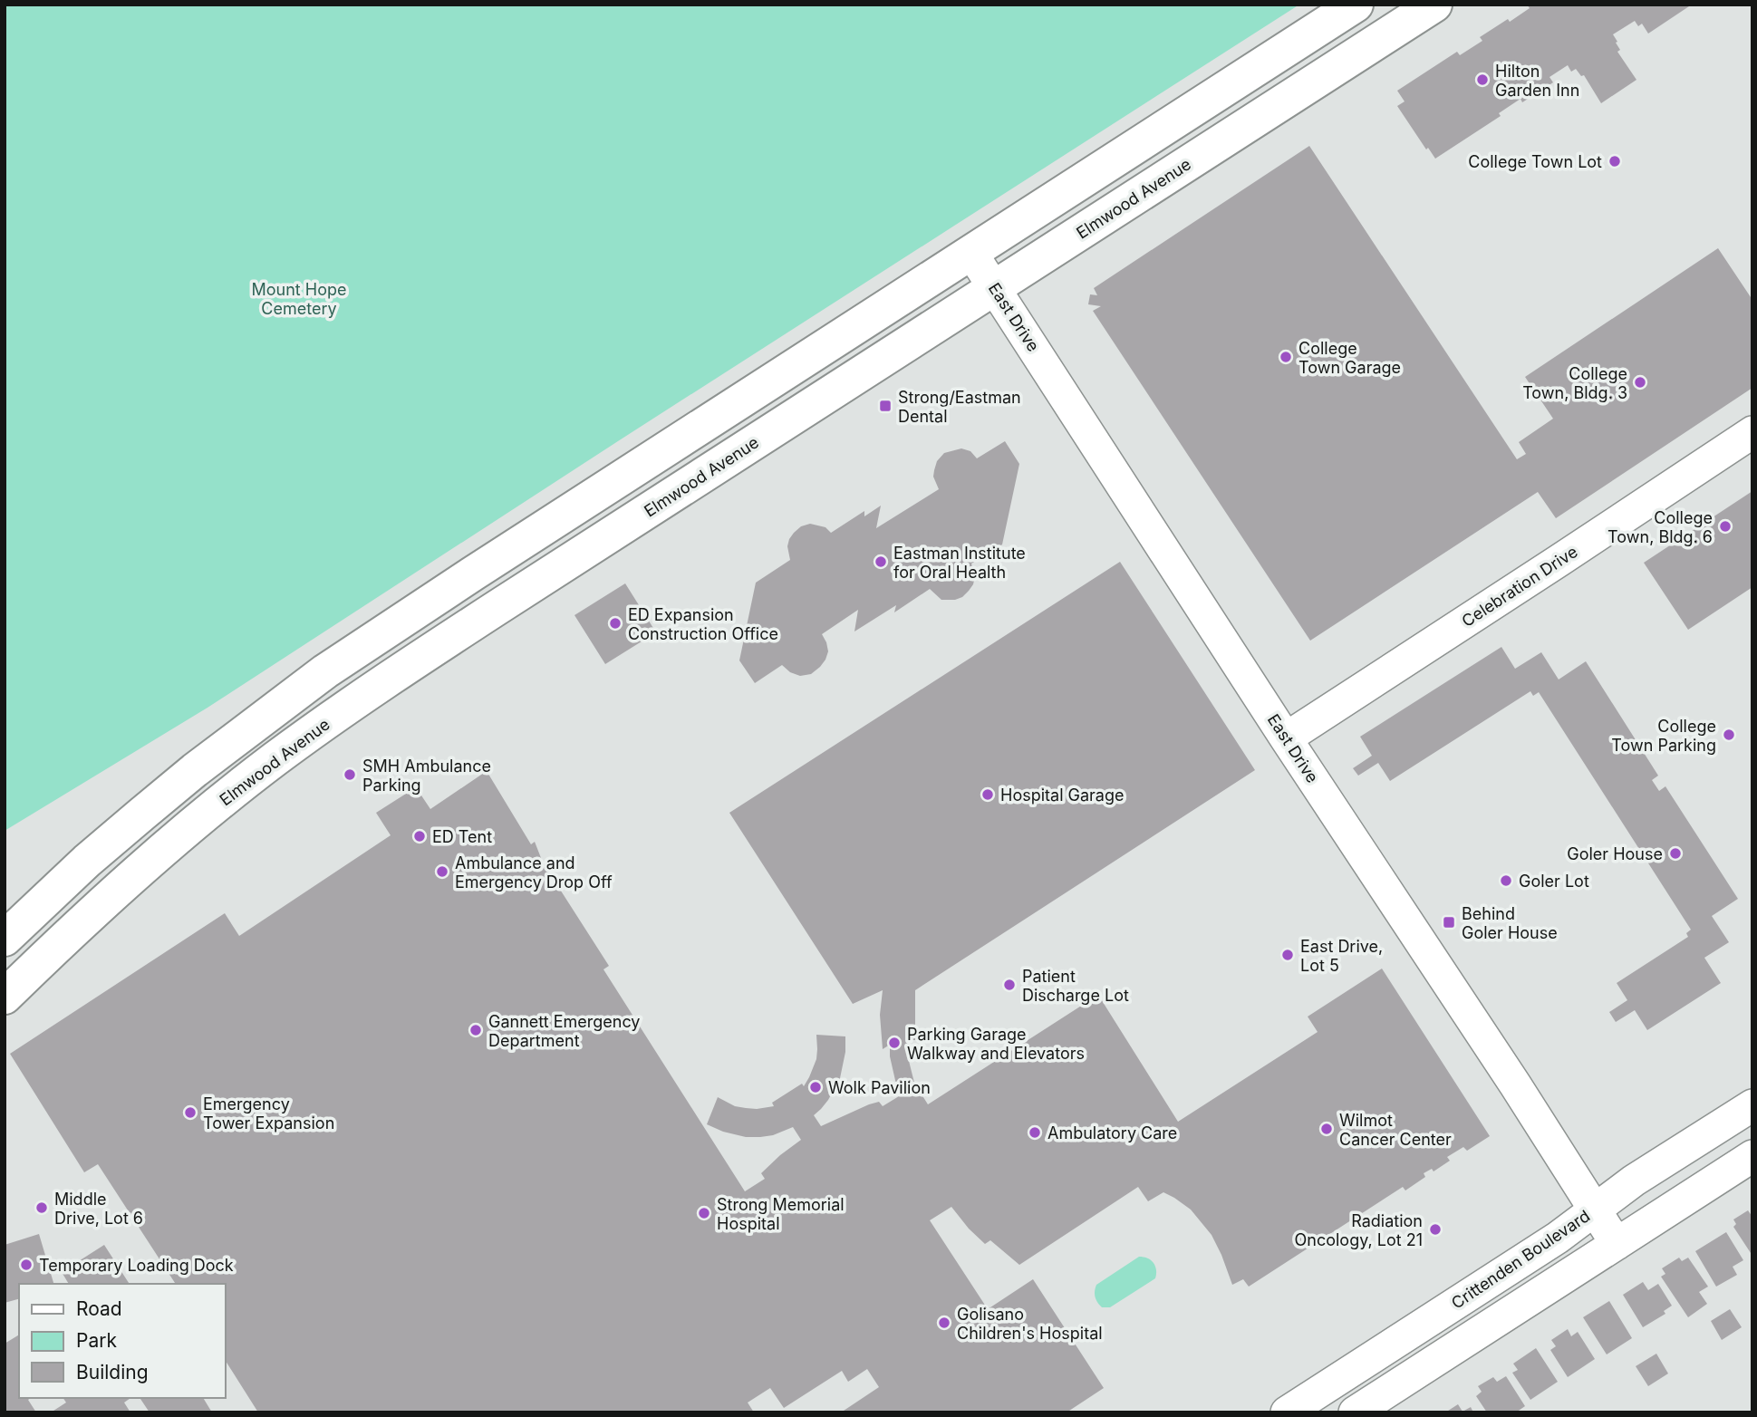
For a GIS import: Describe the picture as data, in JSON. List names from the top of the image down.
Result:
{
  "streets": {
    "main road": ["Elmwood Avenue"],
    "street": ["East Drive", "Celebration Drive", "Crittenden Boulevard"]
  },
  "crossings": [
    ["Elmwood Avenue", "East Drive"],
    ["East Drive", "Celebration Drive"],
    ["East Drive", "Crittenden Boulevard"]
  ],
  "parks": ["Mount Hope Cemetery"],
  "places": {
    "other": [
      "Hilton Garden Inn",
      "College Town Lot",
      "College Town Garage",
      "College Town, Bldg. 3",
      "College Town, Bldg. 6",
      "Eastman Institute for Oral Health",
      "ED Expansion Construction Office",
      "College Town Parking",
      "SMH Ambulance Parking",
      "Hospital Garage",
      "ED Tent",
      "Goler House",
      "Ambulance and Emergency Drop Off",
      "Goler Lot",
      "East Drive, Lot 5",
      "Patient Discharge Lot",
      "Gannett Emergency Department",
      "Parking Garage Walkway and Elevators",
      "Wolk Pavilion",
      "Emergency Tower Expansion",
      "Wilmot Cancer Center",
      "Ambulatory Care",
      "Middle Drive, Lot 6",
      "Strong Memorial Hospital",
      "Radiation Oncology, Lot 21",
      "Temporary Loading Dock",
      "Golisano Children's Hospital"
    ],
    "transit": ["Strong/Eastman Dental", "Behind Goler House"]
  },
  "legend": ["Road", "Park", "Building"]
}
